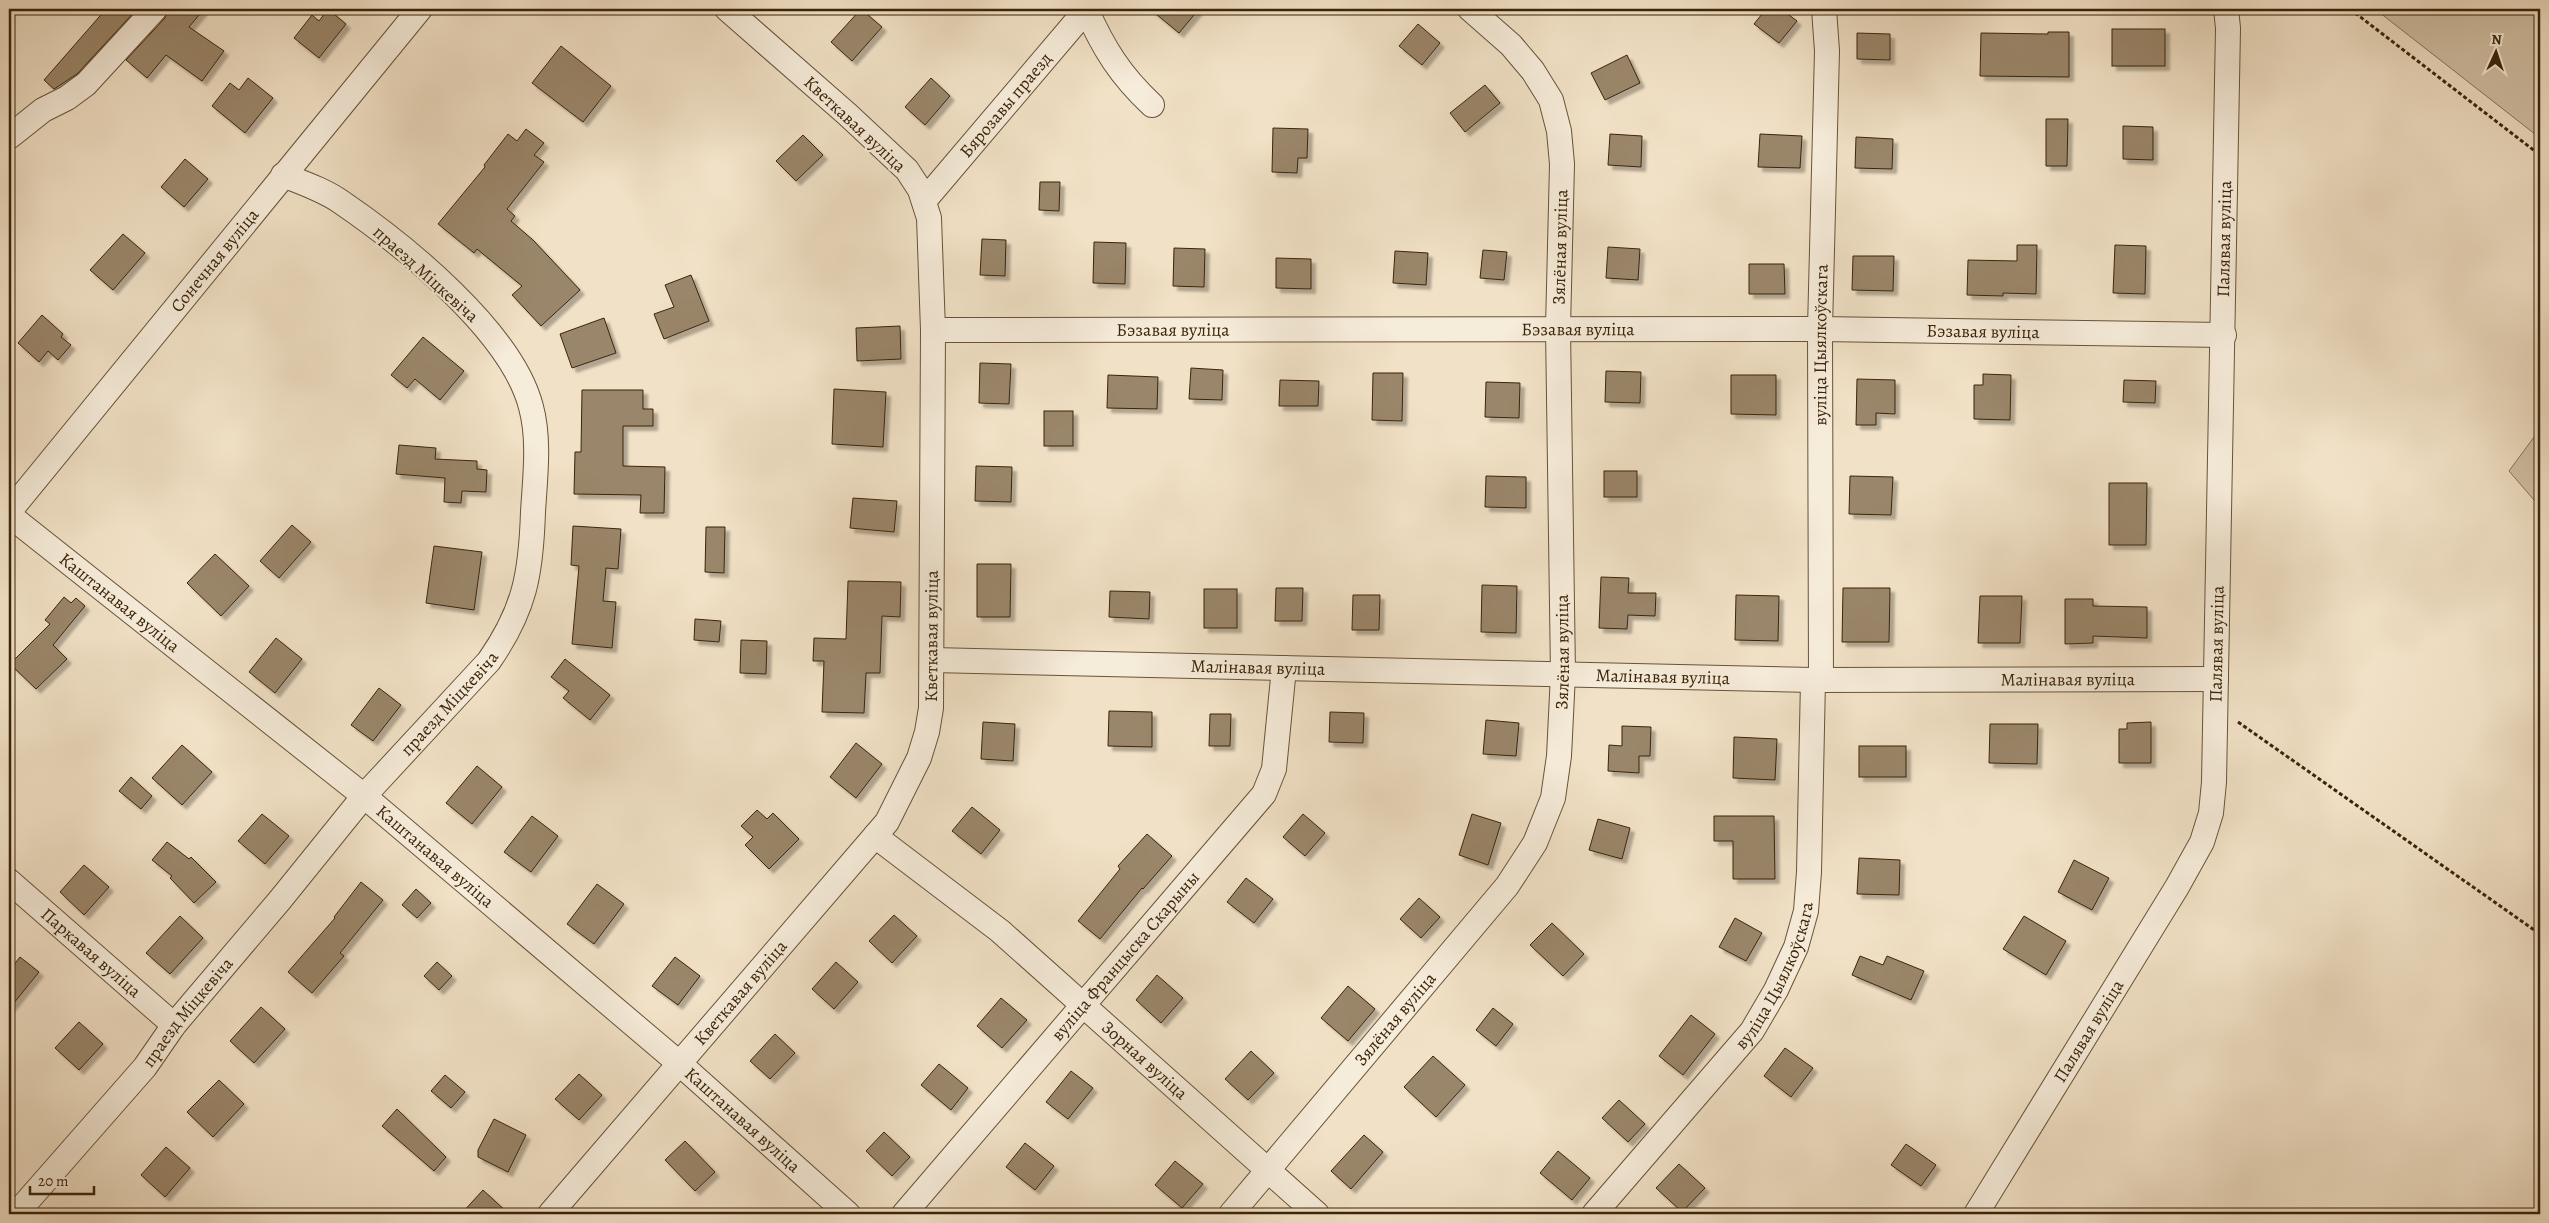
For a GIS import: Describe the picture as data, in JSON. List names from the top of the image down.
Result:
{
  "streets": {
    "street": [
      "Бярозавы праезд",
      "Кветкавая вуліца",
      "Палявая вуліца",
      "Зялёная вуліца",
      "Сонечная вуліца",
      "праезд Міцкевіча",
      "Бэзавая вуліца",
      "вуліца Цыялкоўскага",
      "Каштанавая вуліца",
      "Малінавая вуліца",
      "Паркавая вуліца",
      "вуліца Францыска Скарыны",
      "Зорная вуліца"
    ]
  },
  "crossings": [
    ["Бярозавы праезд", "Кветкавая вуліца"],
    ["Кветкавая вуліца", "Бэзавая вуліца"],
    ["Кветкавая вуліца", "Каштанавая вуліца"],
    ["Кветкавая вуліца", "Малінавая вуліца"],
    ["Кветкавая вуліца", "Зорная вуліца"],
    ["Палявая вуліца", "Бэзавая вуліца"],
    ["Палявая вуліца", "Малінавая вуліца"],
    ["Зялёная вуліца", "Бэзавая вуліца"],
    ["Зялёная вуліца", "Малінавая вуліца"],
    ["Зялёная вуліца", "Зорная вуліца"],
    ["Сонечная вуліца", "праезд Міцкевіча"],
    ["Сонечная вуліца", "Каштанавая вуліца"],
    ["праезд Міцкевіча", "Каштанавая вуліца"],
    ["праезд Міцкевіча", "Паркавая вуліца"],
    ["Бэзавая вуліца", "вуліца Цыялкоўскага"],
    ["вуліца Цыялкоўскага", "Малінавая вуліца"],
    ["Малінавая вуліца", "вуліца Францыска Скарыны"],
    ["вуліца Францыска Скарыны", "Зорная вуліца"]
  ],
  "scale_bar": "20 m",
  "north": "top"
}
